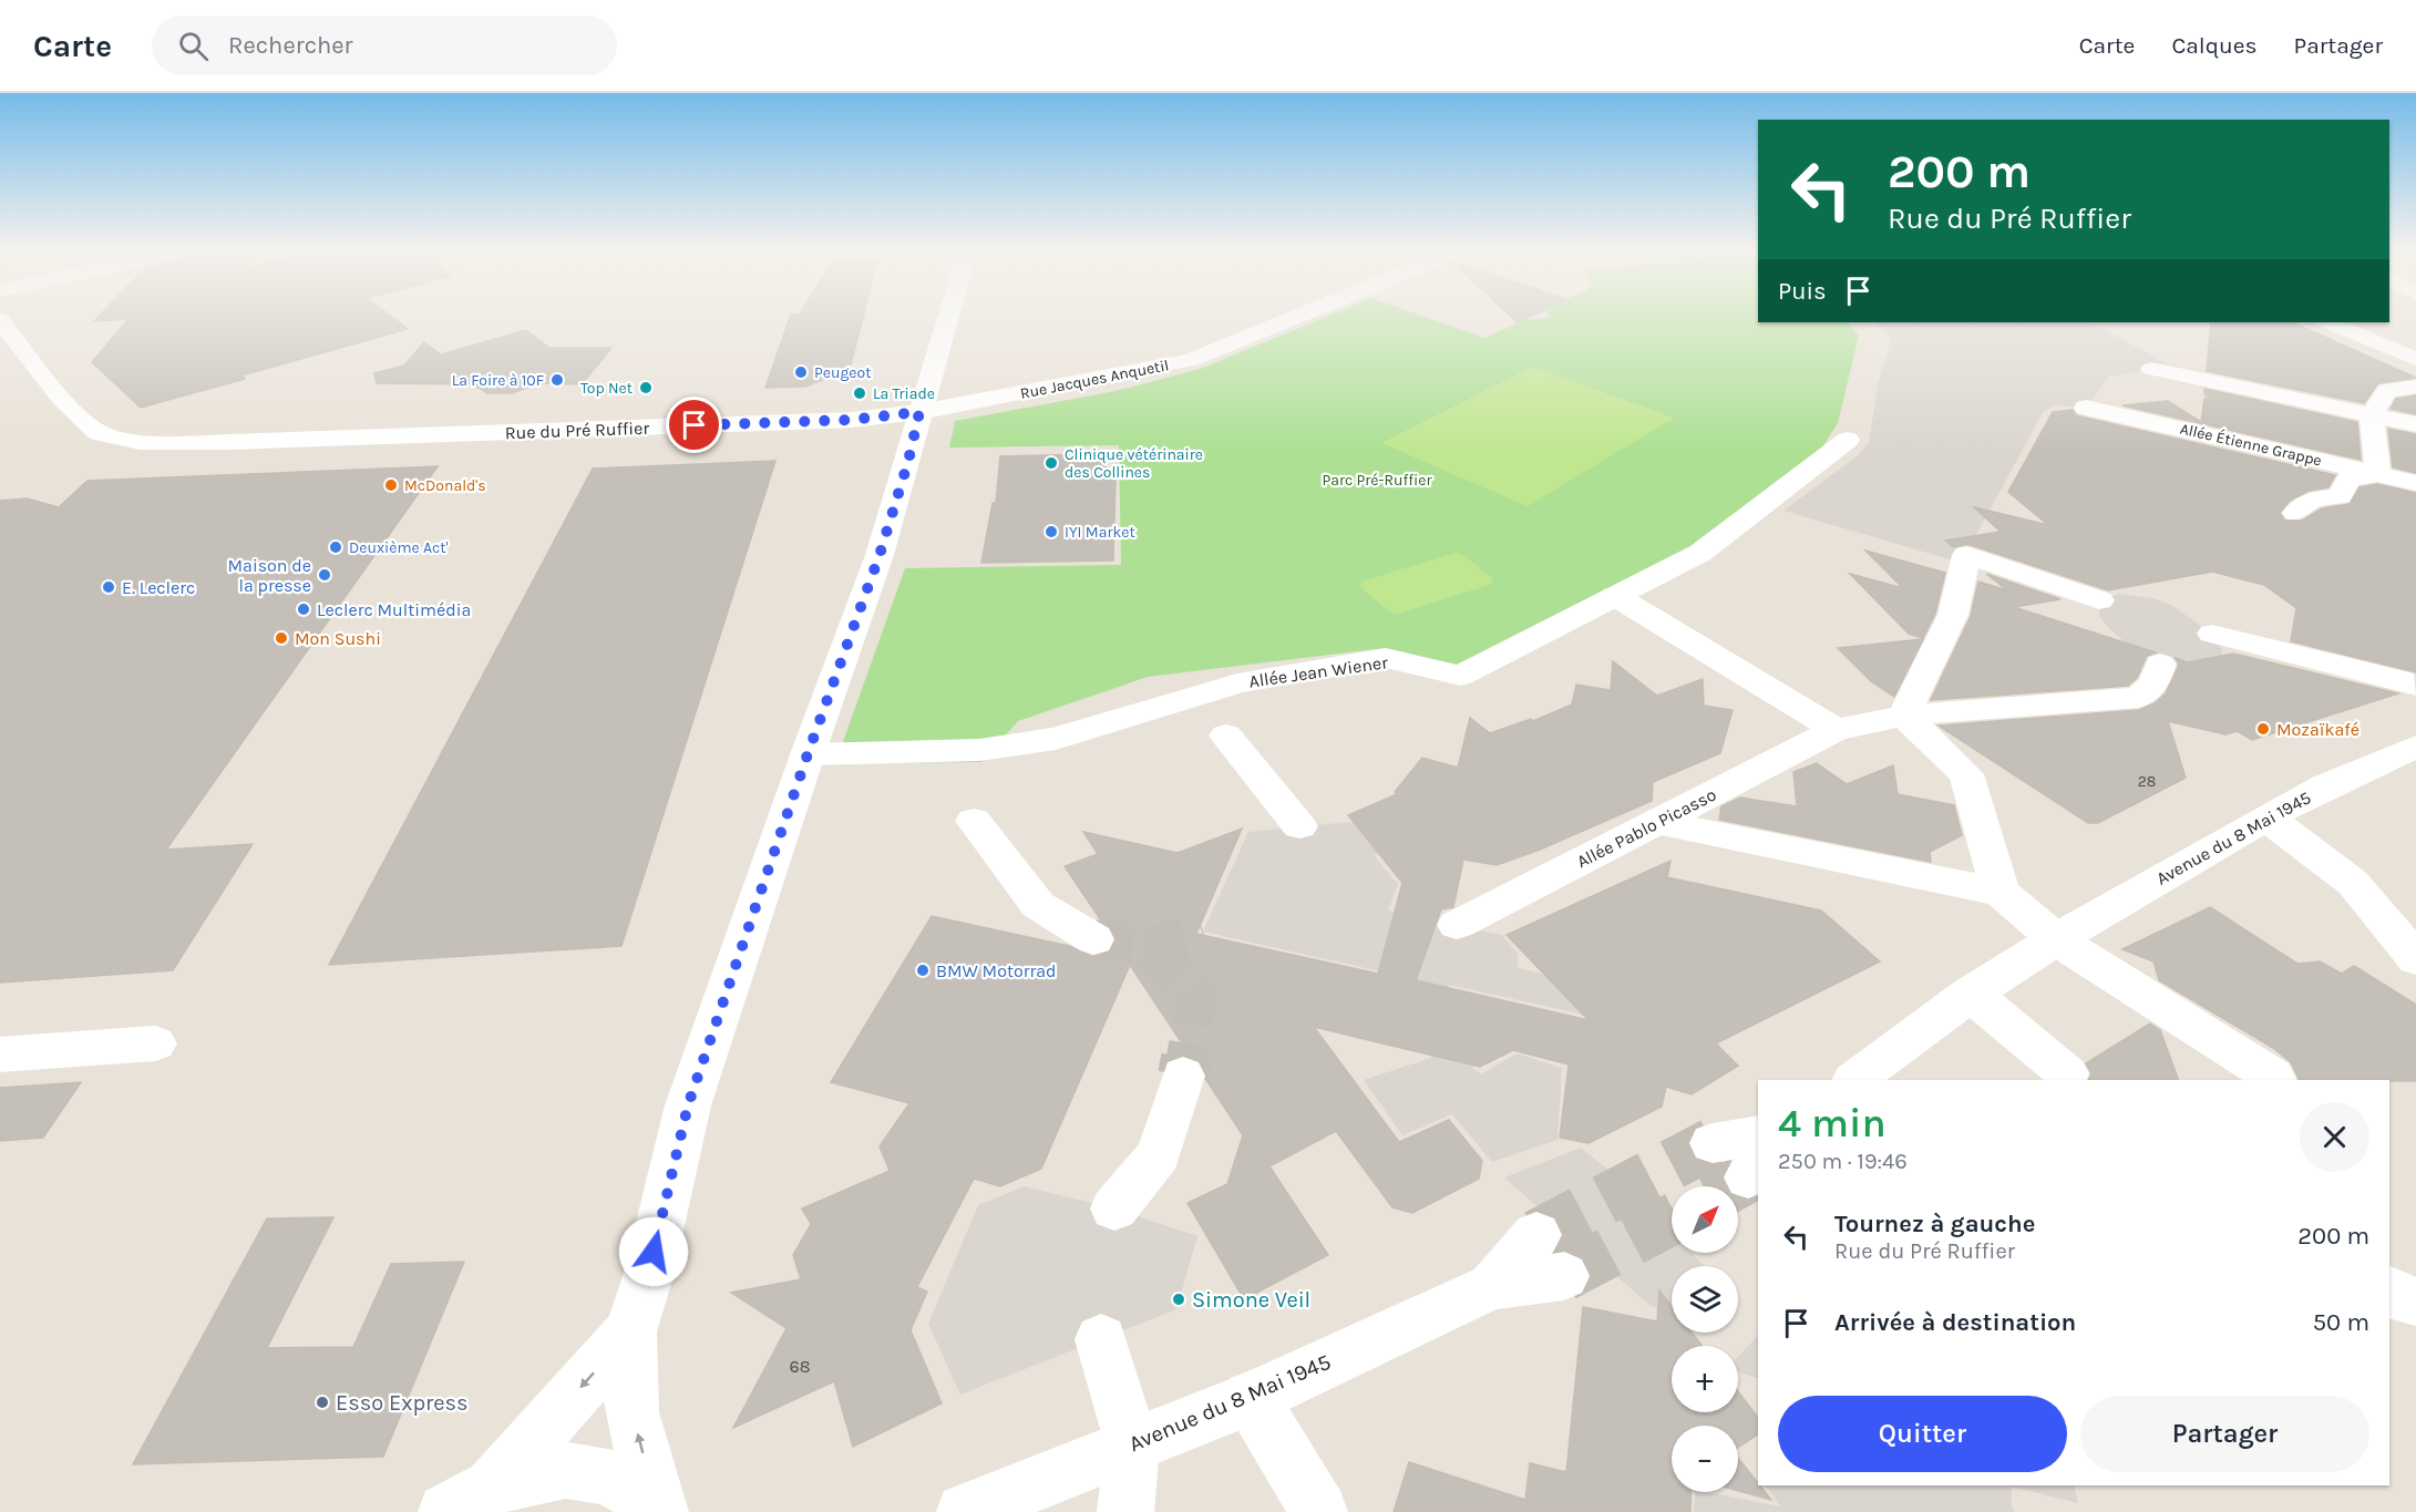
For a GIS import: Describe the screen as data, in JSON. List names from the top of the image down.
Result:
{
  "streets": {
    "street": [
      "Rue Jacques Anquetil",
      "Rue du Pré Ruffier",
      "Allée Étienne Grappe",
      "Allée Jean Wiener",
      "Allée Pablo Picasso",
      "Avenue du 8 Mai 1945"
    ]
  },
  "crossings": [
    ["Rue Jacques Anquetil", "Rue du Pré Ruffier"]
  ],
  "parks": ["Parc Pré-Ruffier"],
  "places": [
    "Peugeot",
    "La Foire à 10F",
    "Top Net",
    "La Triade",
    "Clinique vétérinaire des Collines",
    "McDonald's",
    "IYI Market",
    "Deuxième Act'",
    "Maison de la presse",
    "E. Leclerc",
    "Leclerc Multimédia",
    "Mon Sushi",
    "Mozaïkafé",
    "BMW Motorrad",
    "Simone Veil",
    "Esso Express"
  ],
  "house_numbers": ["28", "68"],
  "north": "top right",
  "page": {
    "header": "Carte",
    "search": "Rechercher",
    "nav": ["Carte", "Calques", "Partager"],
    "turn": ["200 m", "Rue du Pré Ruffier"],
    "then": "Puis",
    "heading": ["4 min", "250 m · 19:46"],
    "map_buttons": ["+", "−"],
    "list": [
      {
        "name": "Tournez à gauche",
        "note": "Rue du Pré Ruffier",
        "value": "200 m"
      },
      {
        "name": "Arrivée à destination",
        "value": "50 m"
      }
    ],
    "buttons": ["Quitter", "Partager"]
  }
}
